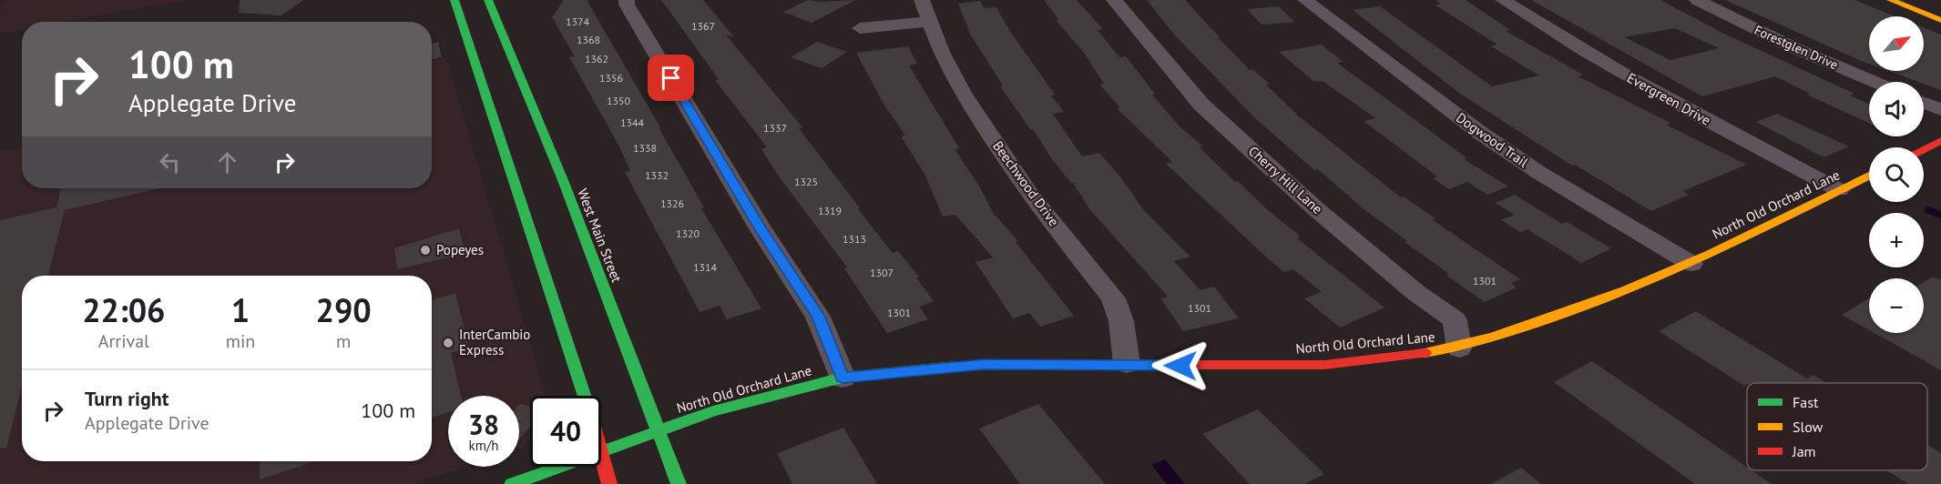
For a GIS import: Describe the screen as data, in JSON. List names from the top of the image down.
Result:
{
  "streets": {
    "main road": ["North Old Orchard Lane", "West Main Street"],
    "street": [
      "Forestglen Drive",
      "Evergreen Drive",
      "Dogwood Trail",
      "Cherry Hill Lane",
      "Beechwood Drive"
    ]
  },
  "crossings": [
    ["Evergreen Drive", "North Old Orchard Lane"],
    ["Dogwood Trail", "North Old Orchard Lane"],
    ["Cherry Hill Lane", "North Old Orchard Lane"],
    ["Beechwood Drive", "North Old Orchard Lane"],
    ["North Old Orchard Lane", "West Main Street"]
  ],
  "places": ["Popeyes", "InterCambio Express"],
  "house_numbers": [
    "1374",
    "1367",
    "1368",
    "1362",
    "1356",
    "1350",
    "1344",
    "1337",
    "1338",
    "1332",
    "1325",
    "1326",
    "1319",
    "1320",
    "1313",
    "1314",
    "1307",
    "1301",
    "1301",
    "1301"
  ],
  "legend": ["Fast", "Slow", "Jam"],
  "north": "top right",
  "page": {
    "map_buttons": ["+", "−"],
    "turn": ["100 m", "Applegate Drive"],
    "eta": [
      "22:06",
      "Arrival",
      "1",
      "min",
      "290",
      "m"
    ],
    "list": [
      {
        "name": "Turn right",
        "note": "Applegate Drive",
        "value": "100 m"
      }
    ],
    "speed": "38 km/h",
    "limit": "40"
  }
}
